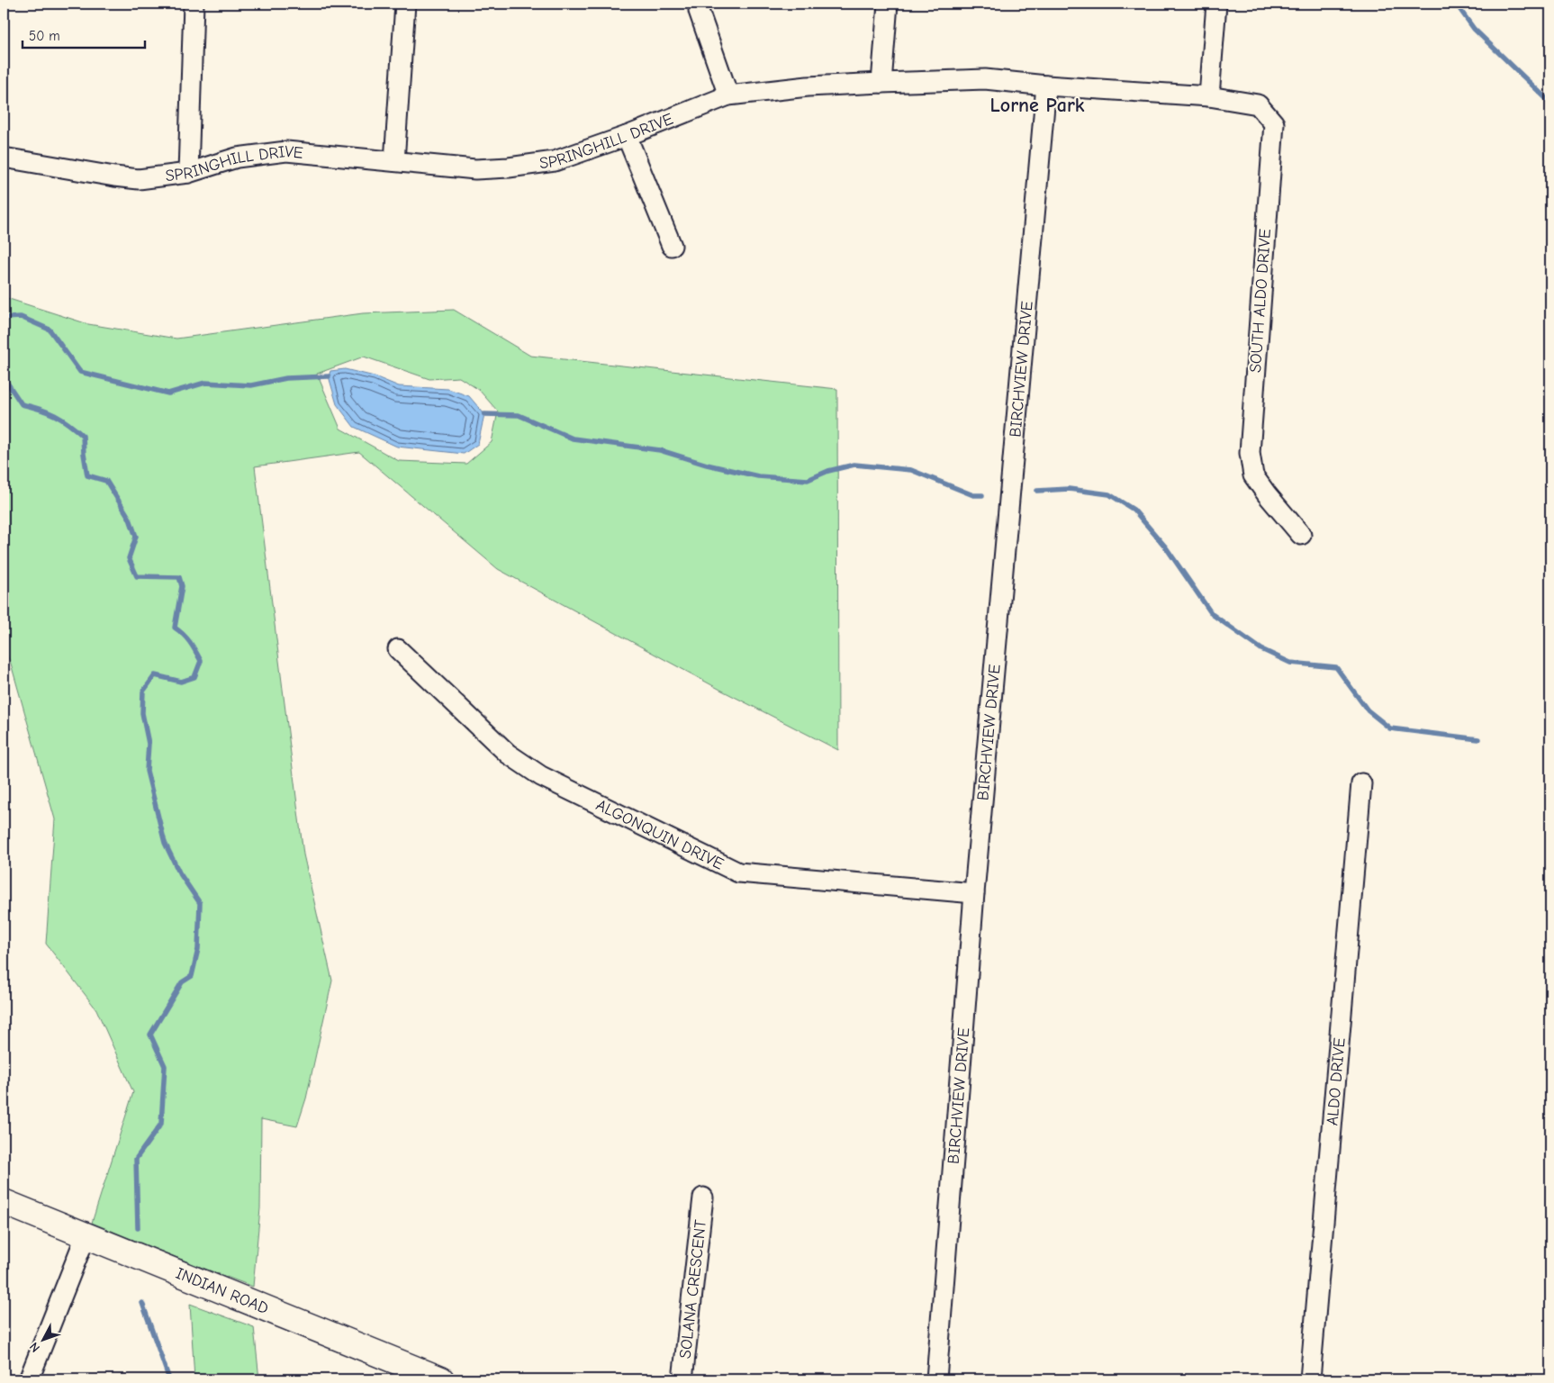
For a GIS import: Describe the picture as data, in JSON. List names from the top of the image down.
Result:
{
  "streets": {
    "street": [
      "SPRINGHILL DRIVE",
      "SOUTH ALDO DRIVE",
      "BIRCHVIEW DRIVE",
      "ALGONQUIN DRIVE",
      "ALDO DRIVE",
      "SOLANA CRESCENT",
      "INDIAN ROAD"
    ]
  },
  "crossings": [
    ["SPRINGHILL DRIVE", "SOUTH ALDO DRIVE"],
    ["SPRINGHILL DRIVE", "BIRCHVIEW DRIVE"],
    ["BIRCHVIEW DRIVE", "ALGONQUIN DRIVE"]
  ],
  "districts": ["Lorne Park"],
  "scale_bar": "50 m",
  "north": "bottom left"
}
